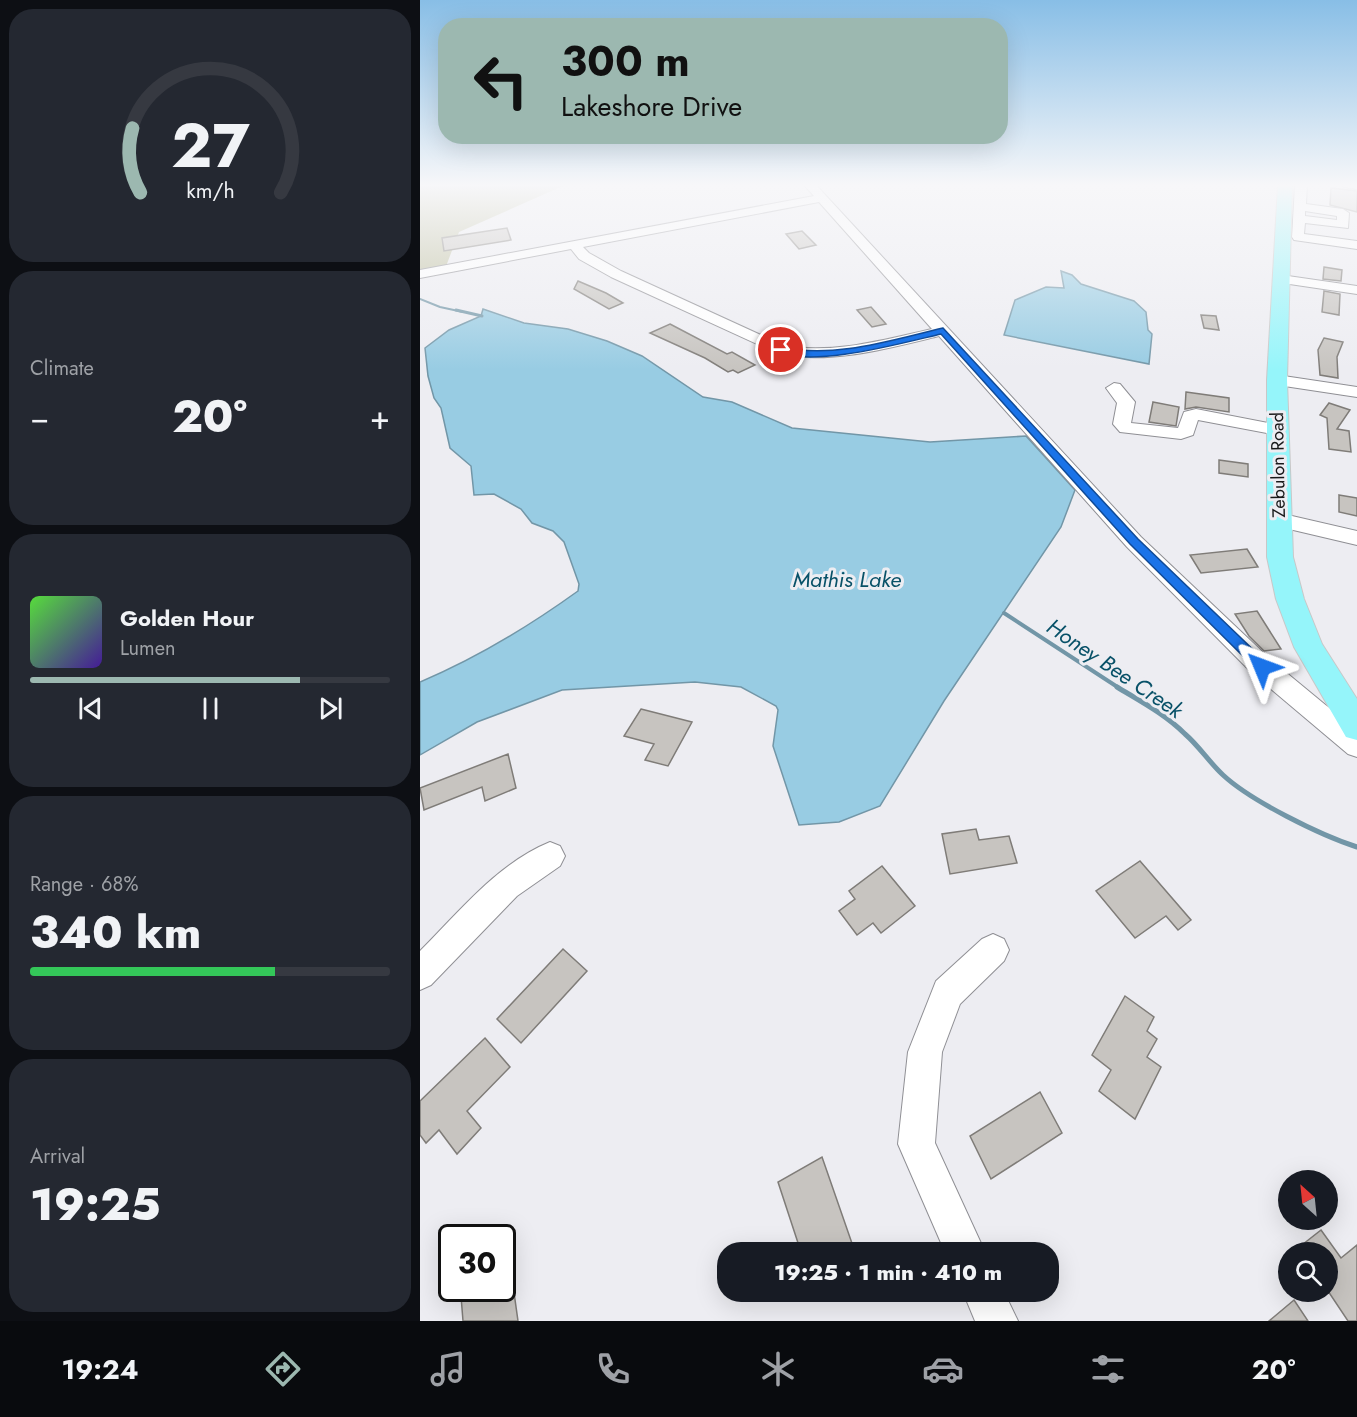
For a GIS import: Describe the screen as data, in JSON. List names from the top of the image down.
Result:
{
  "streets": {
    "main road": ["Zebulon Road"]
  },
  "water": ["Mathis Lake", "Honey Bee Creek"],
  "north": "top left",
  "page": {
    "turn": ["300 m", "Lakeshore Drive"],
    "tile": [
      "Climate",
      ["Range · 68%", "340 km"],
      ["Arrival", "19:25"]
    ],
    "heat": ["−", "20°", "+"],
    "song": ["Golden Hour", "Lumen"],
    "limit": "30",
    "trip": "19:25 · 1 min · 410 m",
    "tabs": ["19:24", "20°"],
    "gauge": ["27", "km/h"]
  }
}
